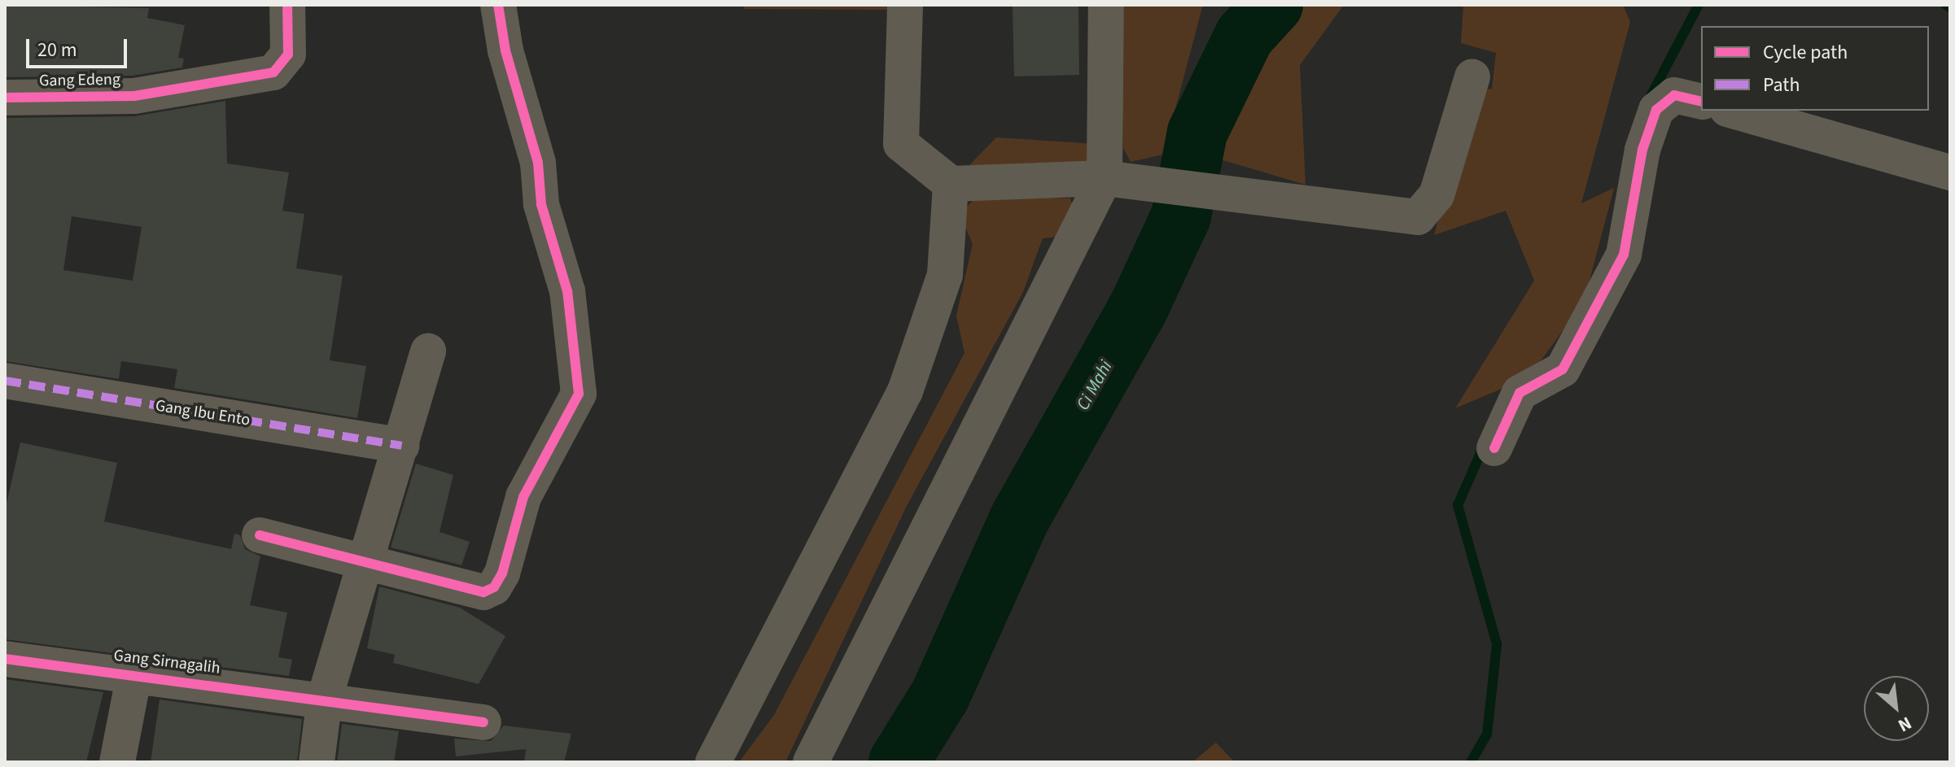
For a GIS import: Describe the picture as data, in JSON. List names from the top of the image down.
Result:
{
  "streets": {
    "street": ["Gang Edeng", "Gang Ibu Ento", "Gang Sirnagalih"]
  },
  "water": ["Ci Mahi"],
  "legend": ["Cycle path", "Path"],
  "scale_bar": "20 m",
  "north": "bottom right"
}
